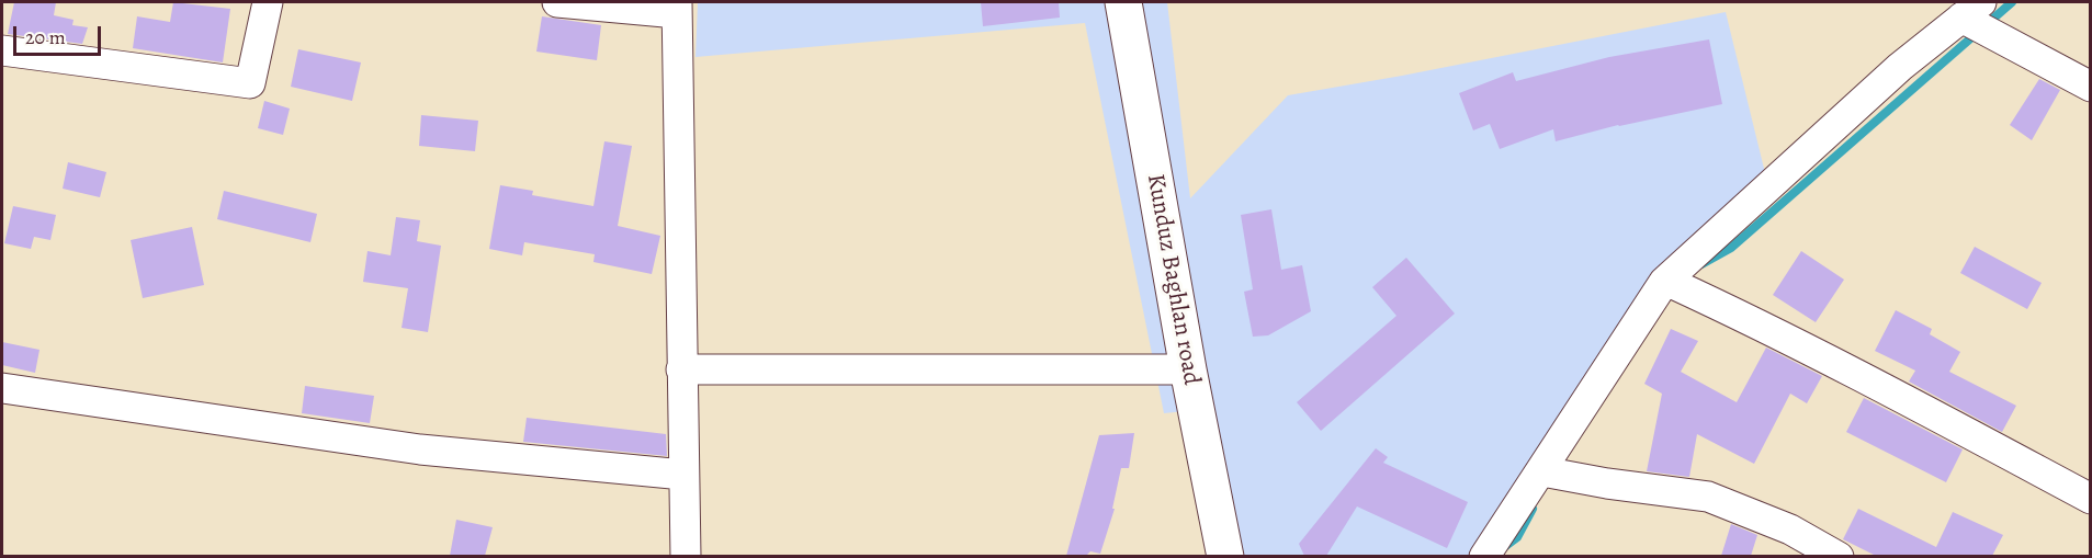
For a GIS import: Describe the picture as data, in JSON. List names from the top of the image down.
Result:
{
  "streets": {
    "highway": ["Kunduz Baghlan road"]
  },
  "scale_bar": "20 m"
}
